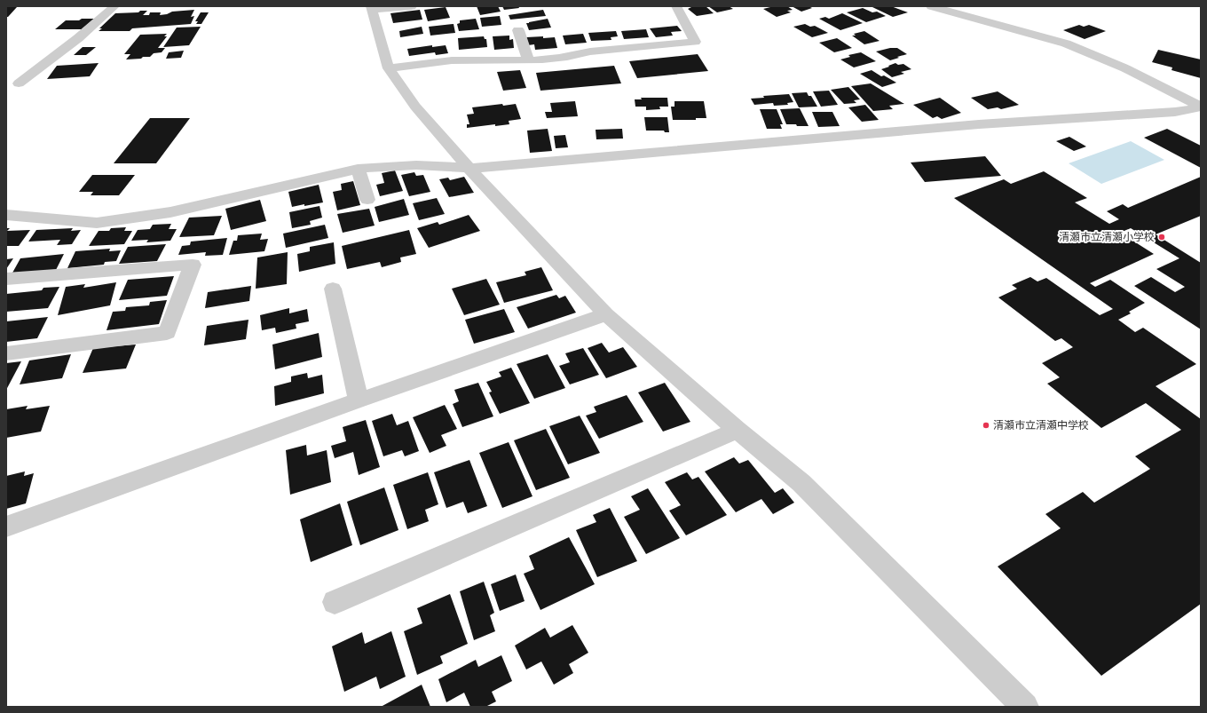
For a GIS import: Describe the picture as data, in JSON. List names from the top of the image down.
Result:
{
  "places": ["清瀬市立清瀬小学校", "清瀬市立清瀬中学校"]
}
